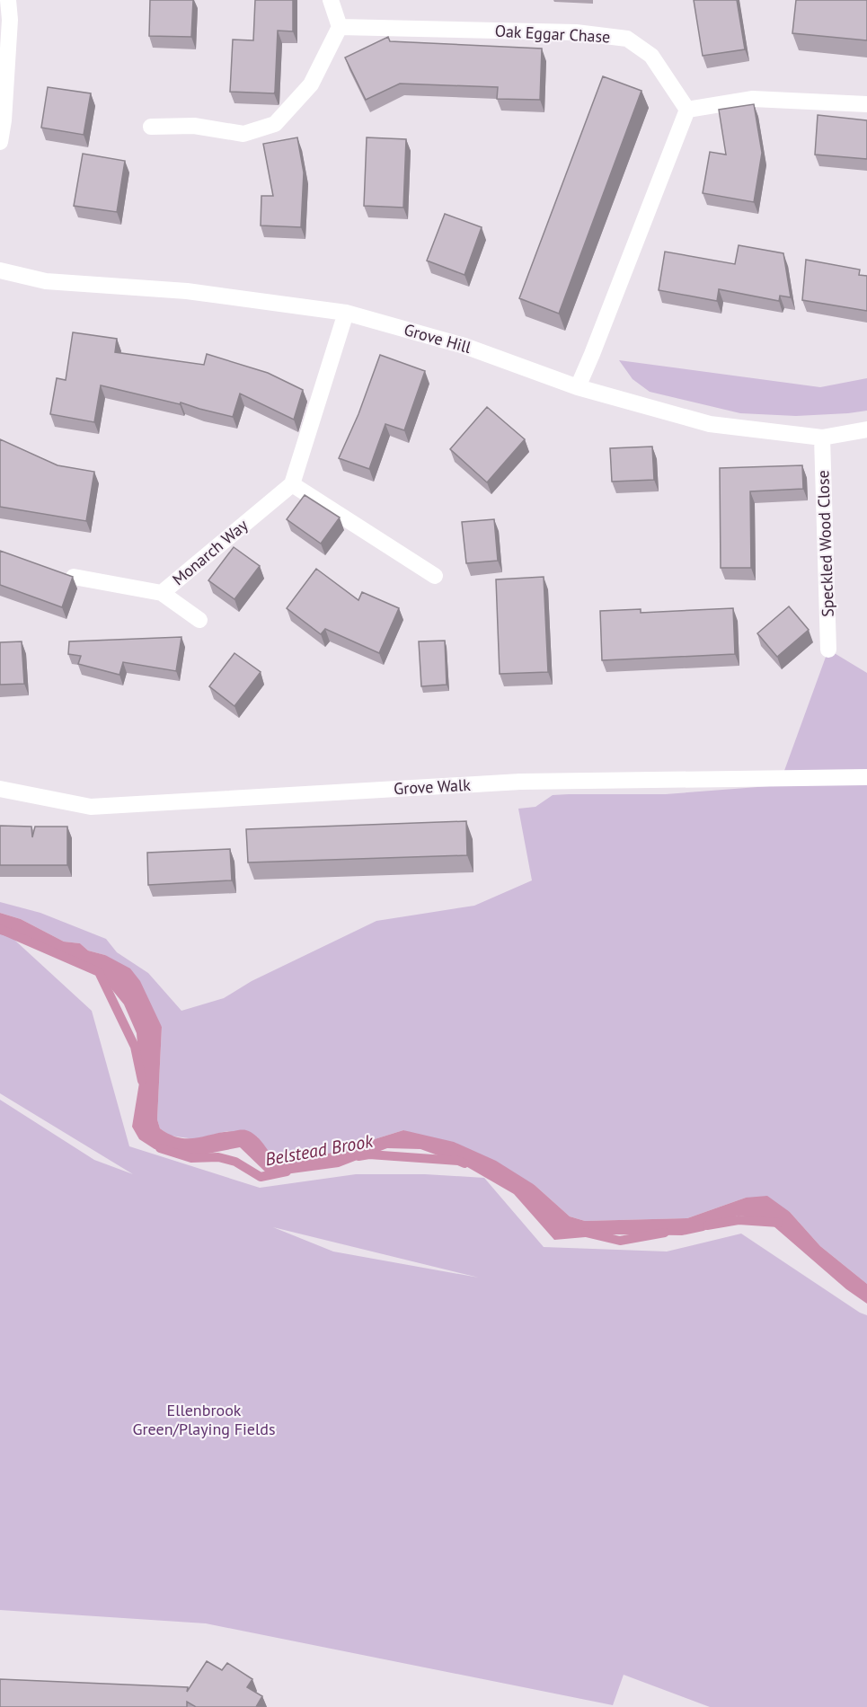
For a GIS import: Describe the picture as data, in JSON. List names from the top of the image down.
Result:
{
  "streets": {
    "street": [
      "Oak Eggar Chase",
      "Grove Hill",
      "Speckled Wood Close",
      "Monarch Way",
      "Grove Walk"
    ]
  },
  "crossings": [
    ["Grove Hill", "Speckled Wood Close"]
  ],
  "water": ["Belstead Brook"],
  "parks": ["Ellenbrook Green/Playing Fields"]
}
